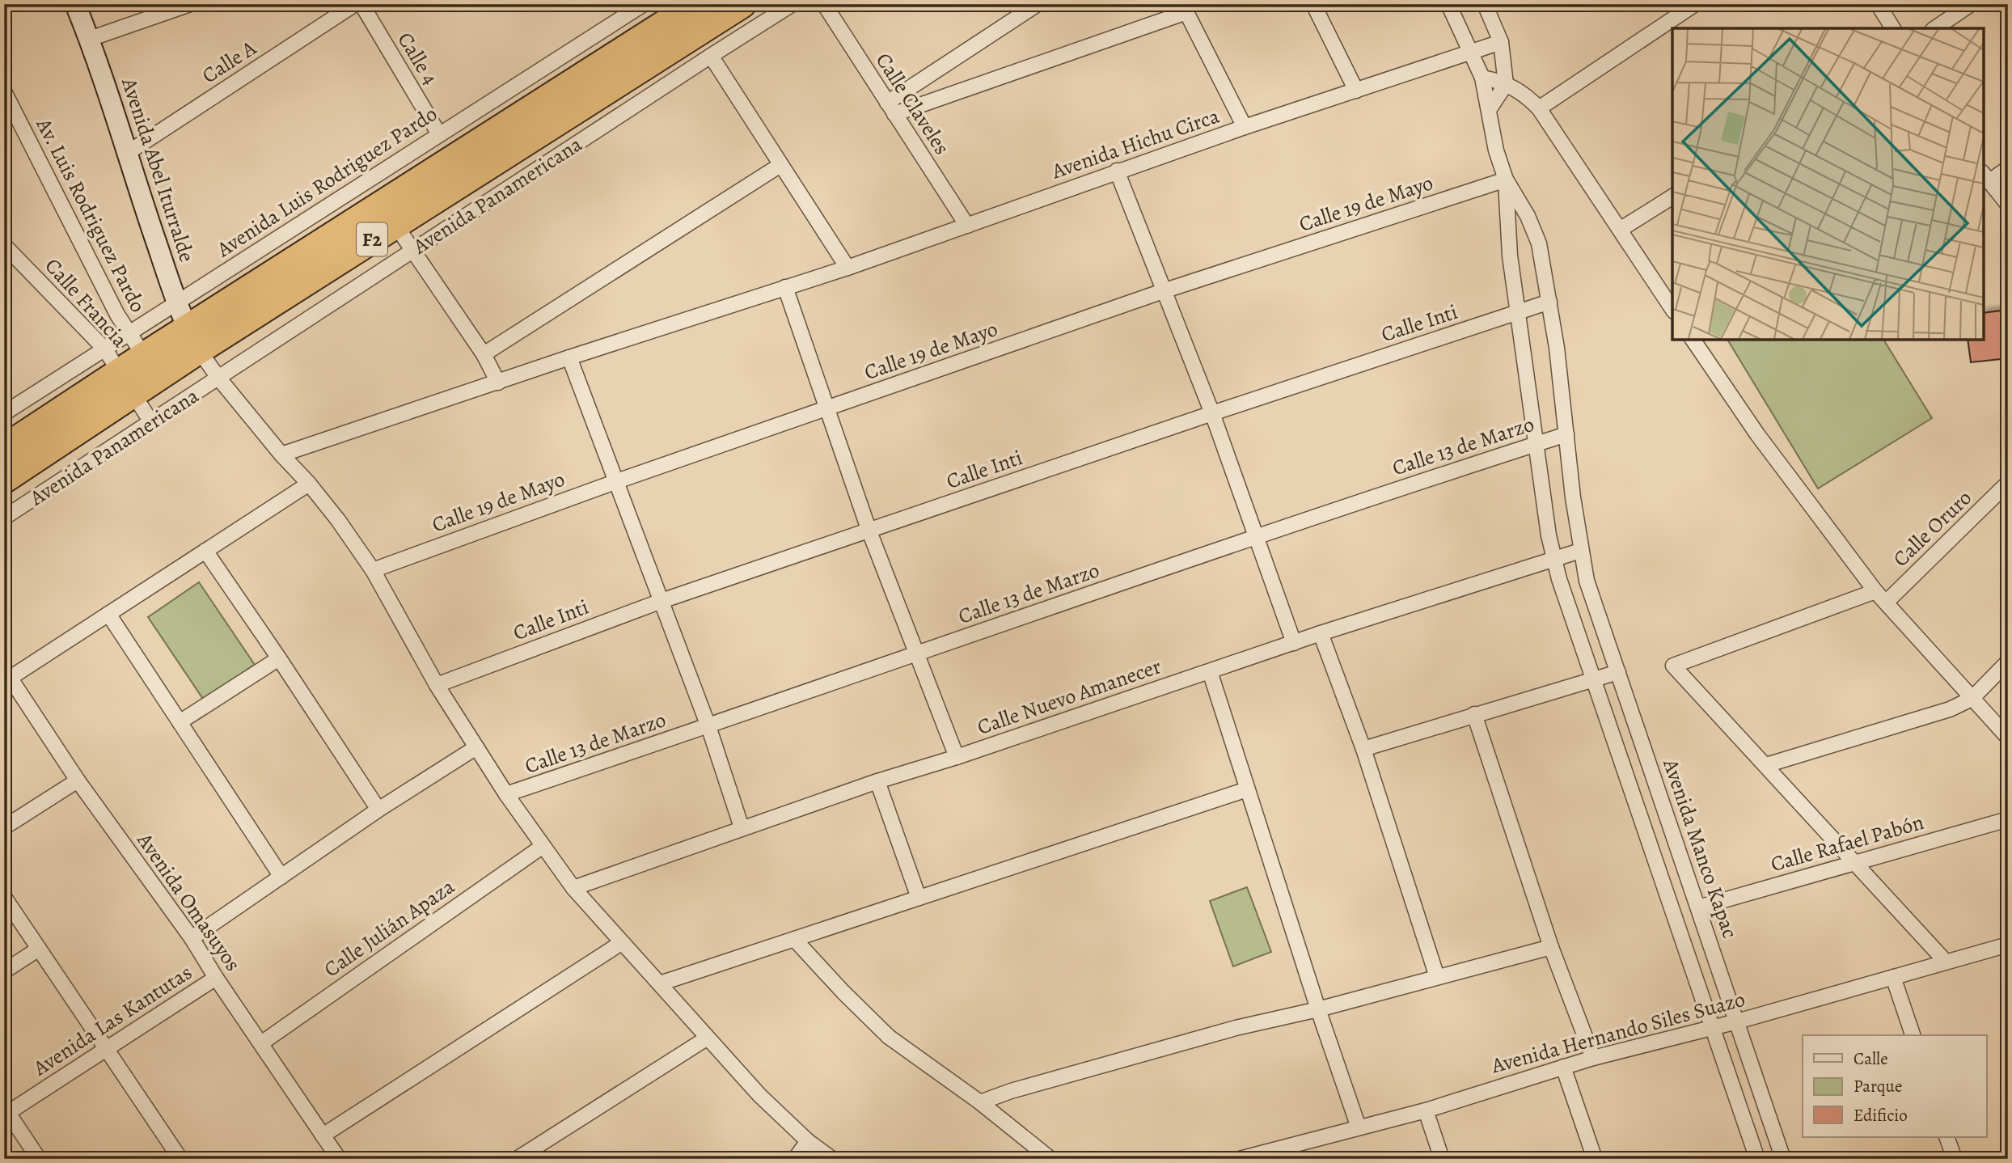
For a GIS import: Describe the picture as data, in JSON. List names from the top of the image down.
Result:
{
  "streets": {
    "highway": ["Avenida Panamericana", "F2"],
    "street": [
      "Calle 4",
      "Calle A",
      "Calle Claveles",
      "Avenida Hichu Circa",
      "Avenida Abel Iturralde",
      "Avenida Luis Rodriguez Pardo",
      "Calle 19 de Mayo",
      "Av. Luis Rodriguez Pardo",
      "Calle Francia",
      "Calle Inti",
      "Calle 13 de Marzo",
      "Calle Oruro",
      "Calle Nuevo Amanecer",
      "Calle Rafael Pabón",
      "Avenida Manco Kapac",
      "Avenida Omasuyos",
      "Calle Julián Apaza",
      "Avenida Las Kantutas",
      "Avenida Hernando Siles Suazo"
    ]
  },
  "crossings": [
    ["Calle 4", "Avenida Luis Rodriguez Pardo"],
    ["Calle A", "Avenida Abel Iturralde"],
    ["Calle Claveles", "Avenida Hichu Circa"],
    ["Avenida Abel Iturralde", "Avenida Luis Rodriguez Pardo"],
    ["Avenida Abel Iturralde", "Avenida Panamericana"],
    ["Avenida Luis Rodriguez Pardo", "Av. Luis Rodriguez Pardo"],
    ["Avenida Luis Rodriguez Pardo", "Calle Francia"],
    ["Avenida Panamericana", "Av. Luis Rodriguez Pardo"],
    ["Avenida Panamericana", "Calle Francia"],
    ["Calle 19 de Mayo", "Avenida Manco Kapac"],
    ["Calle Inti", "Avenida Manco Kapac"],
    ["Calle 13 de Marzo", "Avenida Manco Kapac"],
    ["Calle Nuevo Amanecer", "Avenida Manco Kapac"],
    ["Calle Rafael Pabón", "Avenida Manco Kapac"],
    ["Avenida Manco Kapac", "Avenida Hernando Siles Suazo"],
    ["Avenida Omasuyos", "Calle Julián Apaza"],
    ["Avenida Omasuyos", "Avenida Las Kantutas"]
  ],
  "legend": ["Calle", "Parque", "Edificio"]
}
